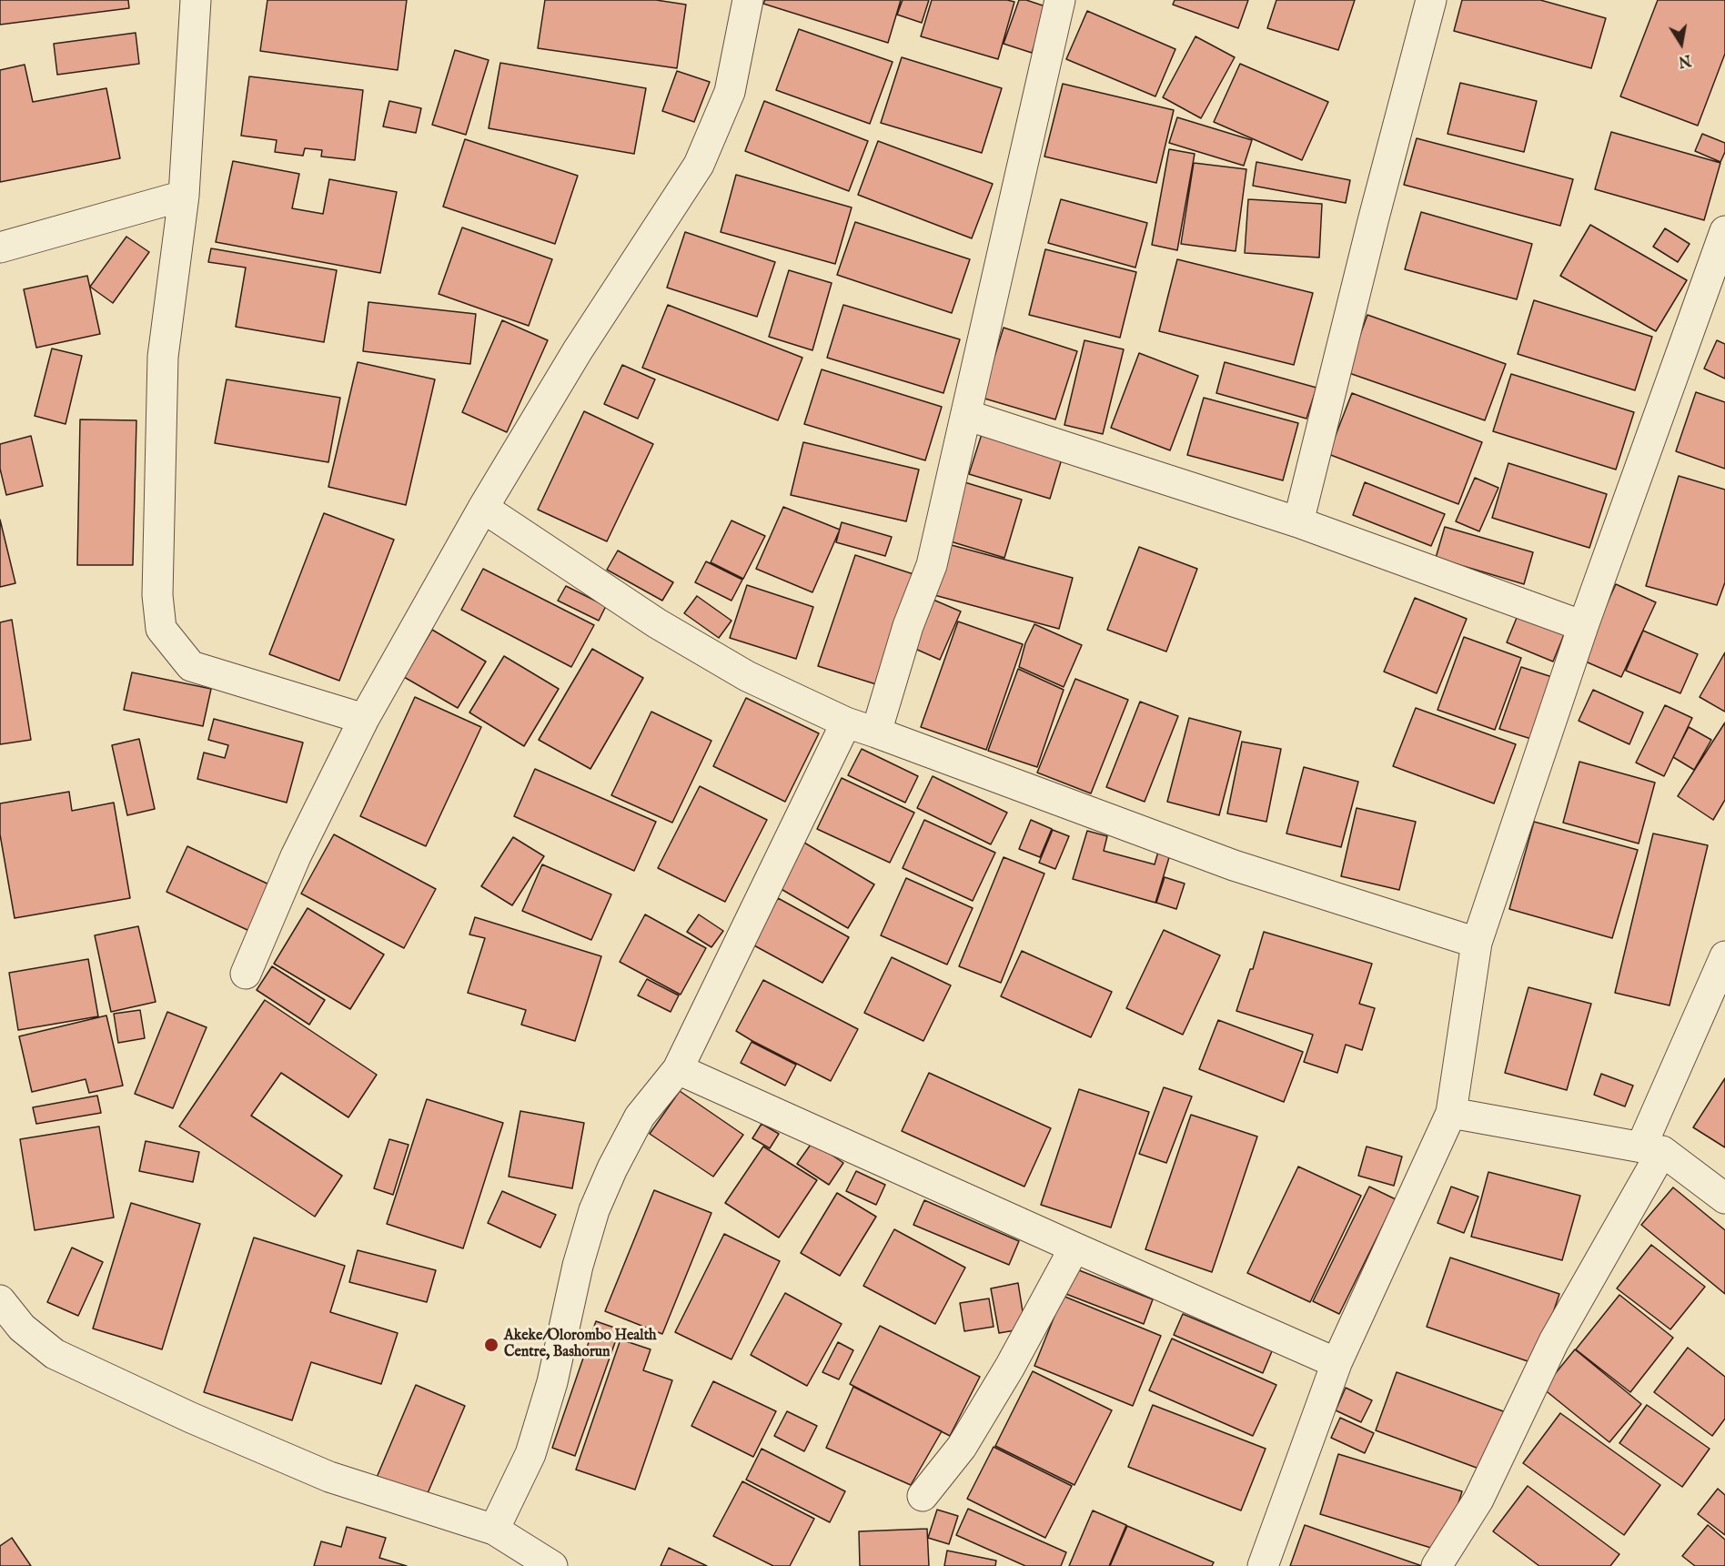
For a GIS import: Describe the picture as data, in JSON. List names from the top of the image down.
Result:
{
  "places": ["Akeke/Olorombo Health Centre, Bashorun"],
  "north": "bottom"
}
